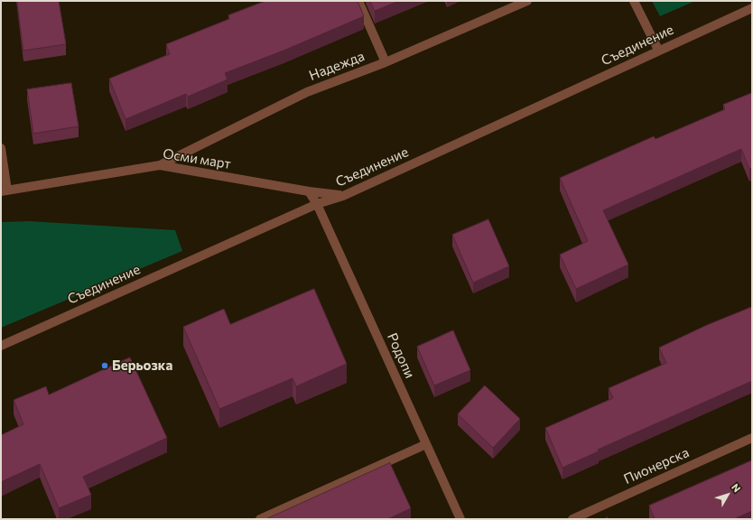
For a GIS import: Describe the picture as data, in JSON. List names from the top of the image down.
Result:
{
  "streets": {
    "street": [
      "Съединение",
      "Надежда",
      "Осми март",
      "Родопи",
      "Пионерска"
    ]
  },
  "crossings": [
    ["Съединение", "Осми март"],
    ["Съединение", "Родопи"],
    ["Надежда", "Осми март"]
  ],
  "places": ["Берьозка"],
  "north": "top right"
}
